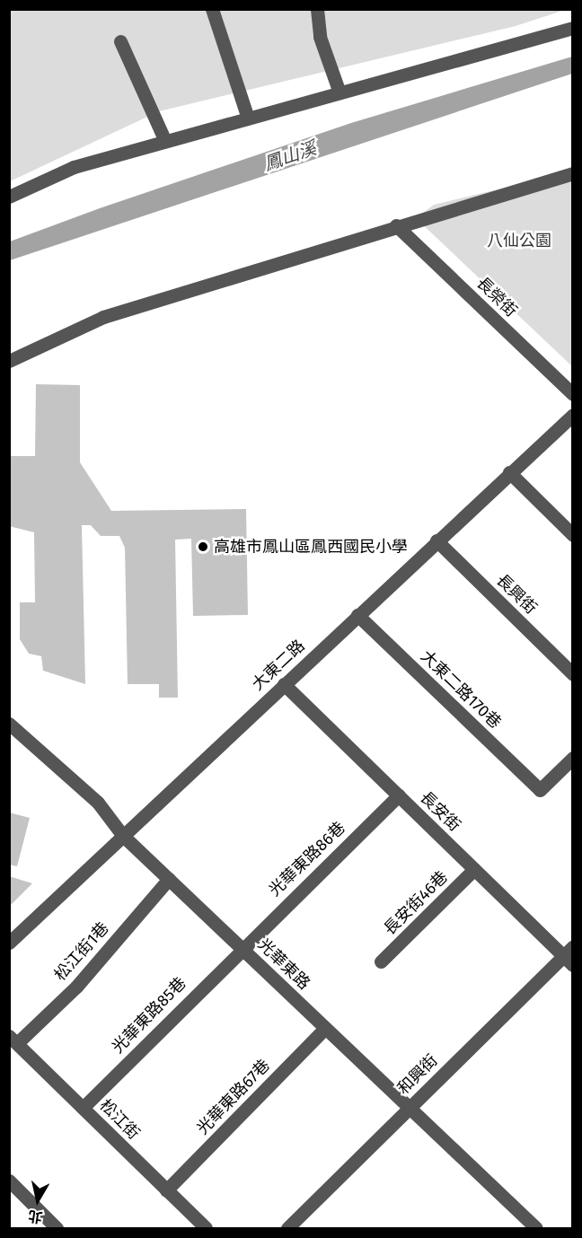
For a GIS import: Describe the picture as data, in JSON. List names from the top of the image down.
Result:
{
  "streets": {
    "street": [
      "長榮街",
      "長興街",
      "大東二路",
      "大東二路170巷",
      "長安街",
      "光華東路86巷",
      "長安街46巷",
      "松江街1巷",
      "光華東路",
      "光華東路85巷",
      "和興街",
      "光華東路67巷",
      "松江街"
    ]
  },
  "crossings": [
    ["長興街", "大東二路"],
    ["大東二路", "大東二路170巷"],
    ["大東二路", "長安街"],
    ["大東二路", "光華東路"],
    ["長安街", "光華東路86巷"],
    ["長安街", "長安街46巷"],
    ["長安街", "和興街"],
    ["光華東路86巷", "光華東路"],
    ["光華東路86巷", "光華東路85巷"],
    ["松江街1巷", "光華東路"],
    ["松江街1巷", "松江街"],
    ["光華東路", "光華東路85巷"],
    ["光華東路", "和興街"],
    ["光華東路", "光華東路67巷"],
    ["光華東路85巷", "松江街"],
    ["光華東路67巷", "松江街"]
  ],
  "water": ["鳳山溪"],
  "parks": ["八仙公園"],
  "places": ["高雄市鳳山區鳳西國民小學"],
  "north": "bottom"
}
